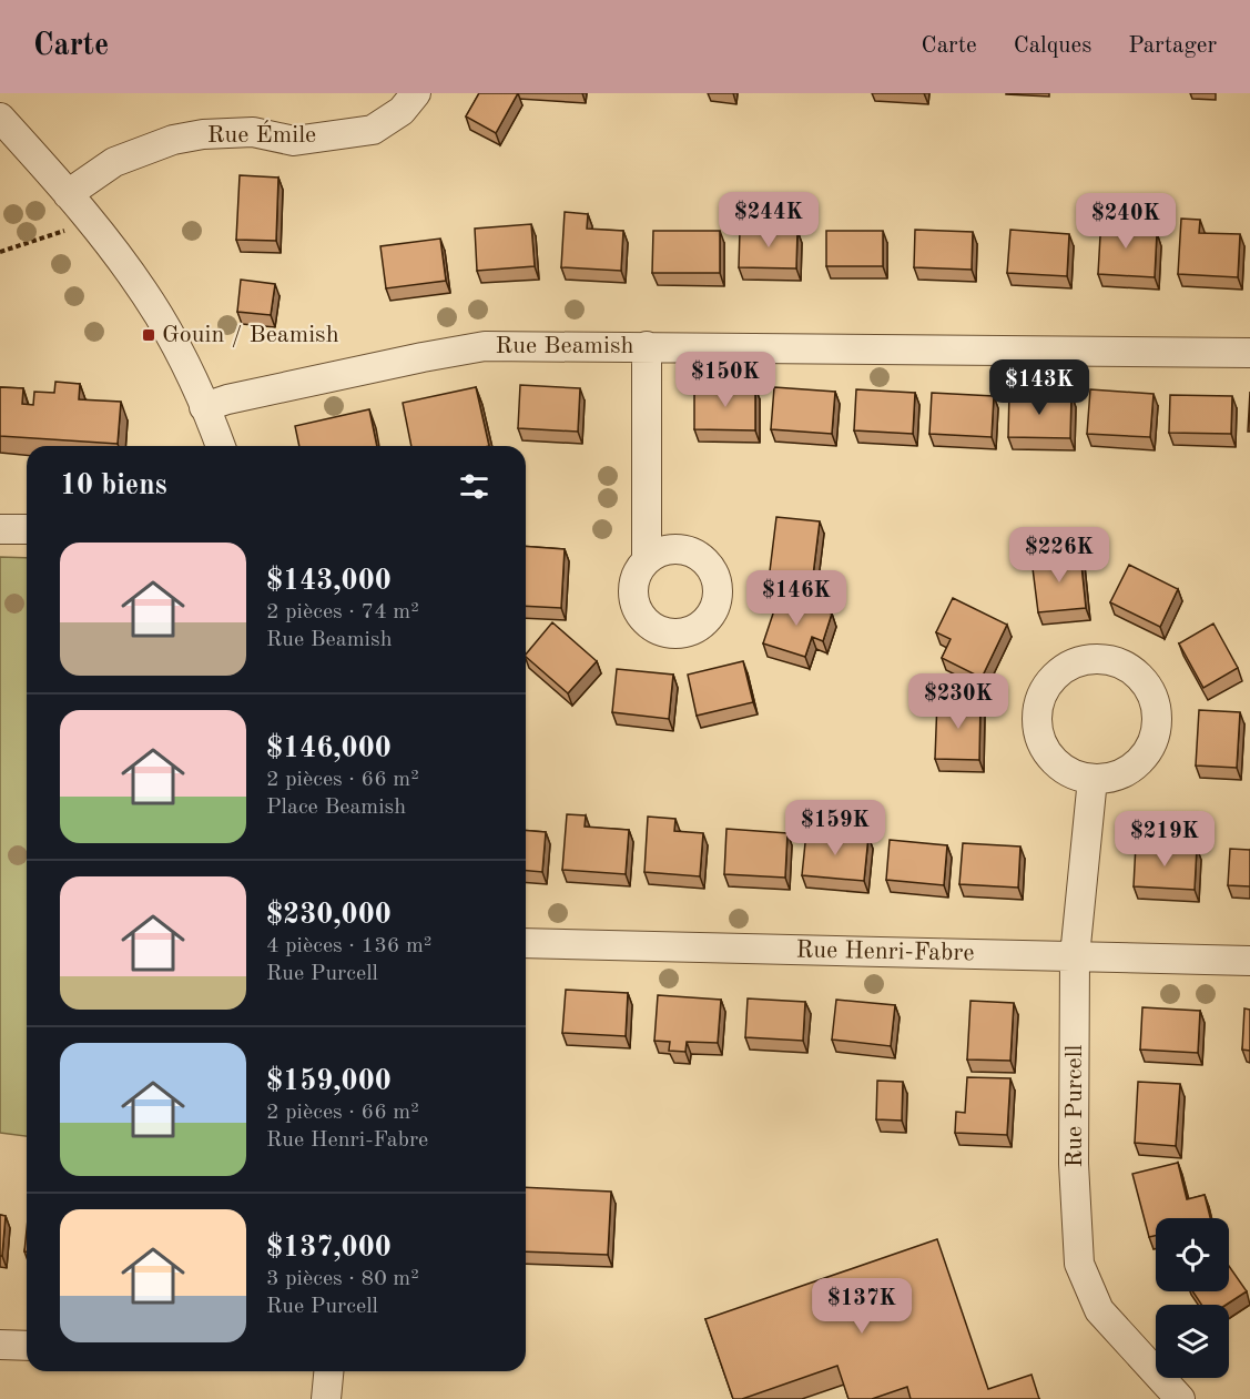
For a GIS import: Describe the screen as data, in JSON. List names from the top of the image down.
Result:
{
  "streets": {
    "street": [
      "Rue Émile",
      "Rue Beamish",
      "Rue Henri-Fabre",
      "Rue Purcell"
    ]
  },
  "crossings": [
    ["Rue Henri-Fabre", "Rue Purcell"]
  ],
  "places": {
    "transit": ["Gouin / Beamish"]
  },
  "page": {
    "header": "Carte",
    "nav": ["Carte", "Calques", "Partager"],
    "price": [
      "$244K",
      "$240K",
      "$150K",
      "$143K",
      "$226K",
      "$146K",
      "$230K",
      "$159K",
      "$219K",
      "$137K"
    ],
    "heading": "10 biens",
    "list": [
      {
        "name": "$143,000",
        "note": "2 pièces · 74 m² · Rue Beamish"
      },
      {
        "name": "$146,000",
        "note": "2 pièces · 66 m² · Place Beamish"
      },
      {
        "name": "$230,000",
        "note": "4 pièces · 136 m² · Rue Purcell"
      },
      {
        "name": "$159,000",
        "note": "2 pièces · 66 m² · Rue Henri-Fabre"
      },
      {
        "name": "$137,000",
        "note": "3 pièces · 80 m² · Rue Purcell"
      }
    ]
  }
}
